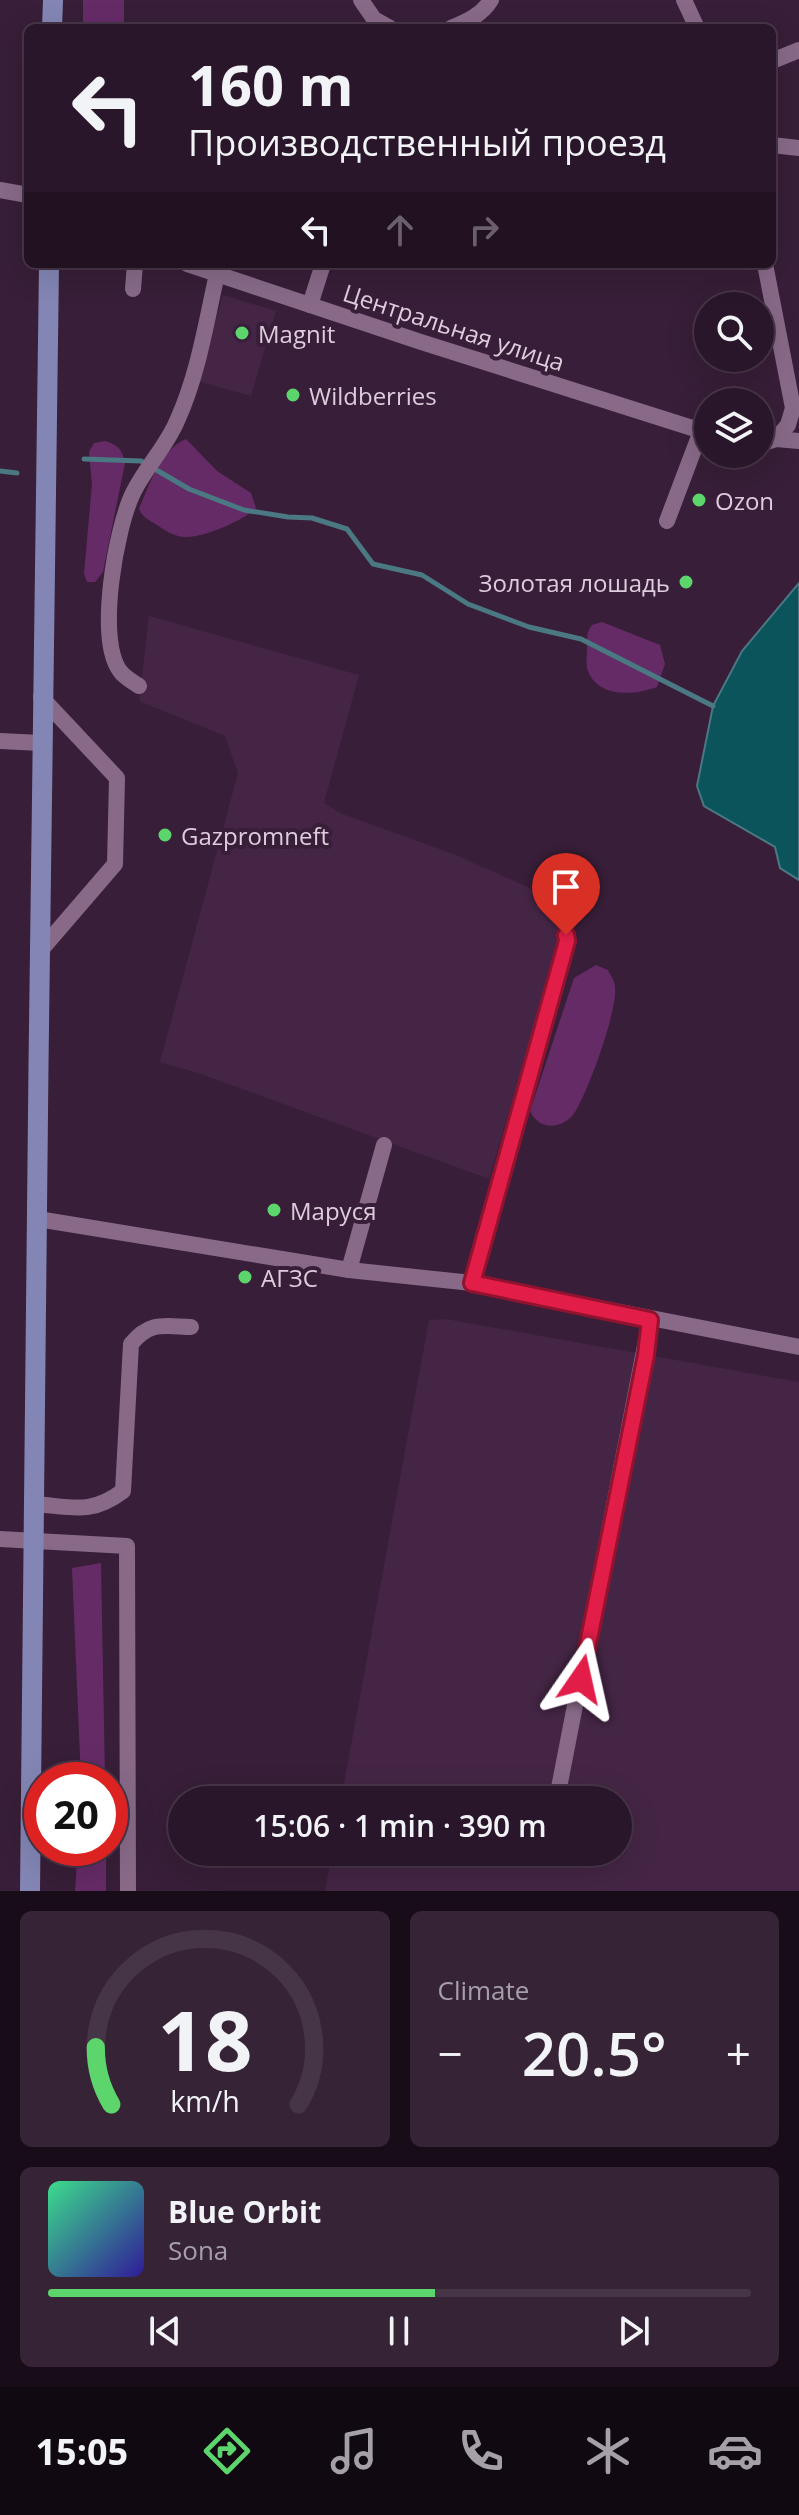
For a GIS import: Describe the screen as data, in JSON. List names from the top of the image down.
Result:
{
  "streets": {
    "street": ["Центральная улица"]
  },
  "places": [
    "Magnit",
    "Wildberries",
    "Ozon",
    "Золотая лошадь",
    "Gazpromneft",
    "Маруся",
    "АГЗС"
  ],
  "page": {
    "turn": ["160 m", "Производственный проезд"],
    "limit": "20",
    "trip": "15:06 · 1 min · 390 m",
    "tile": "Climate",
    "heat": ["−", "20.5°", "+"],
    "song": ["Blue Orbit", "Sona"],
    "tabs": "15:05",
    "gauge": ["18", "km/h"]
  }
}
